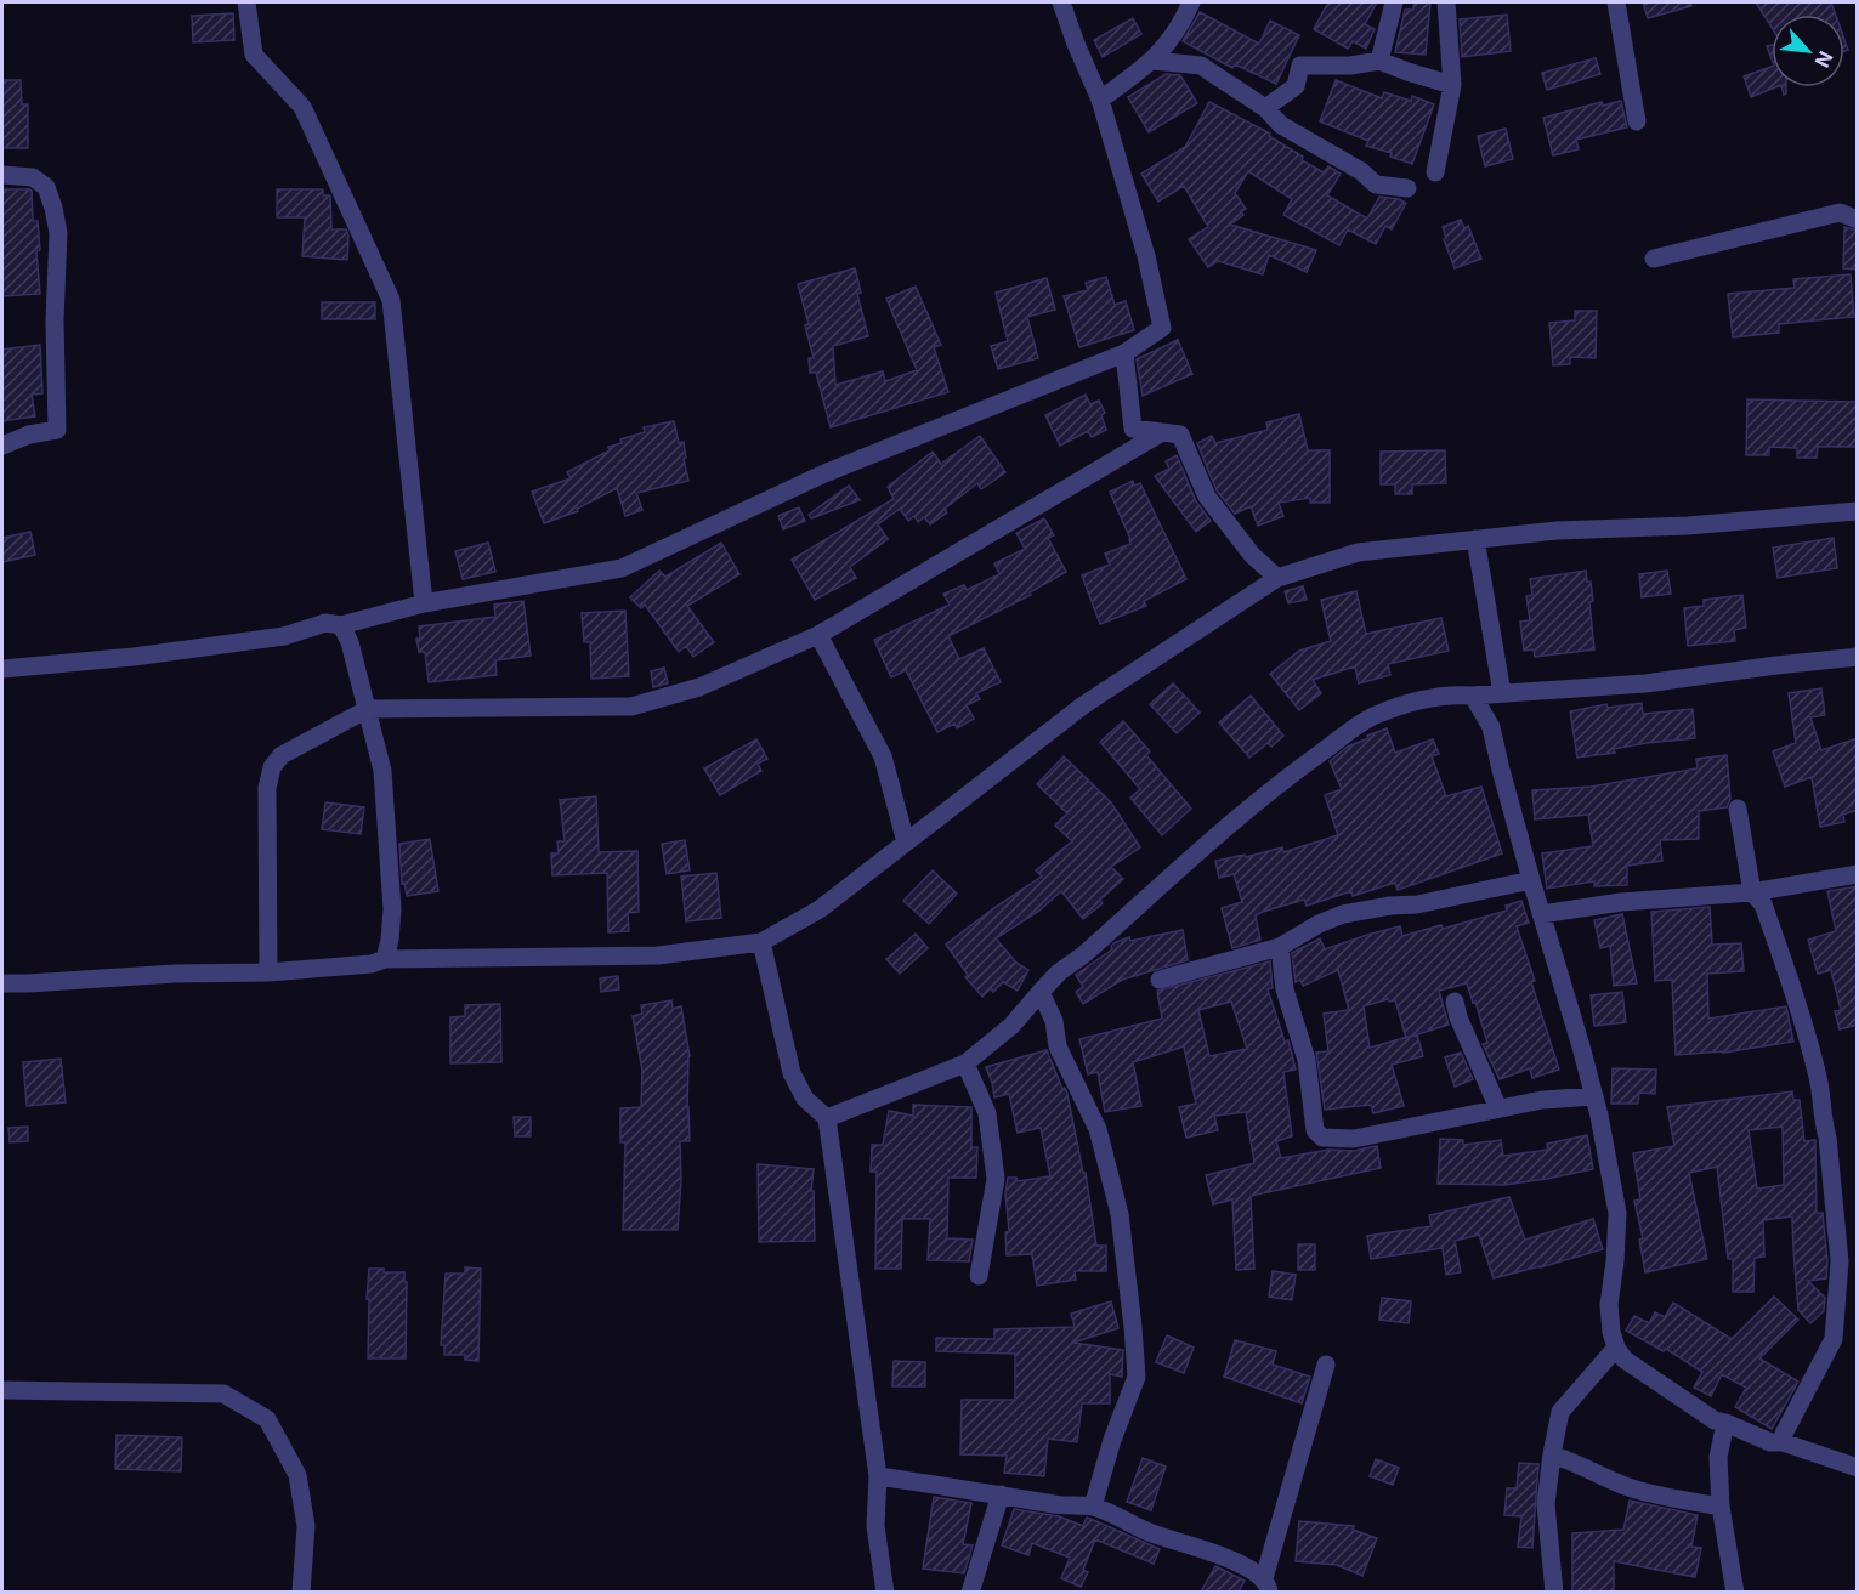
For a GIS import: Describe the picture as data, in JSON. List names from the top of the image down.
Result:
{
  "north": "bottom right"
}
